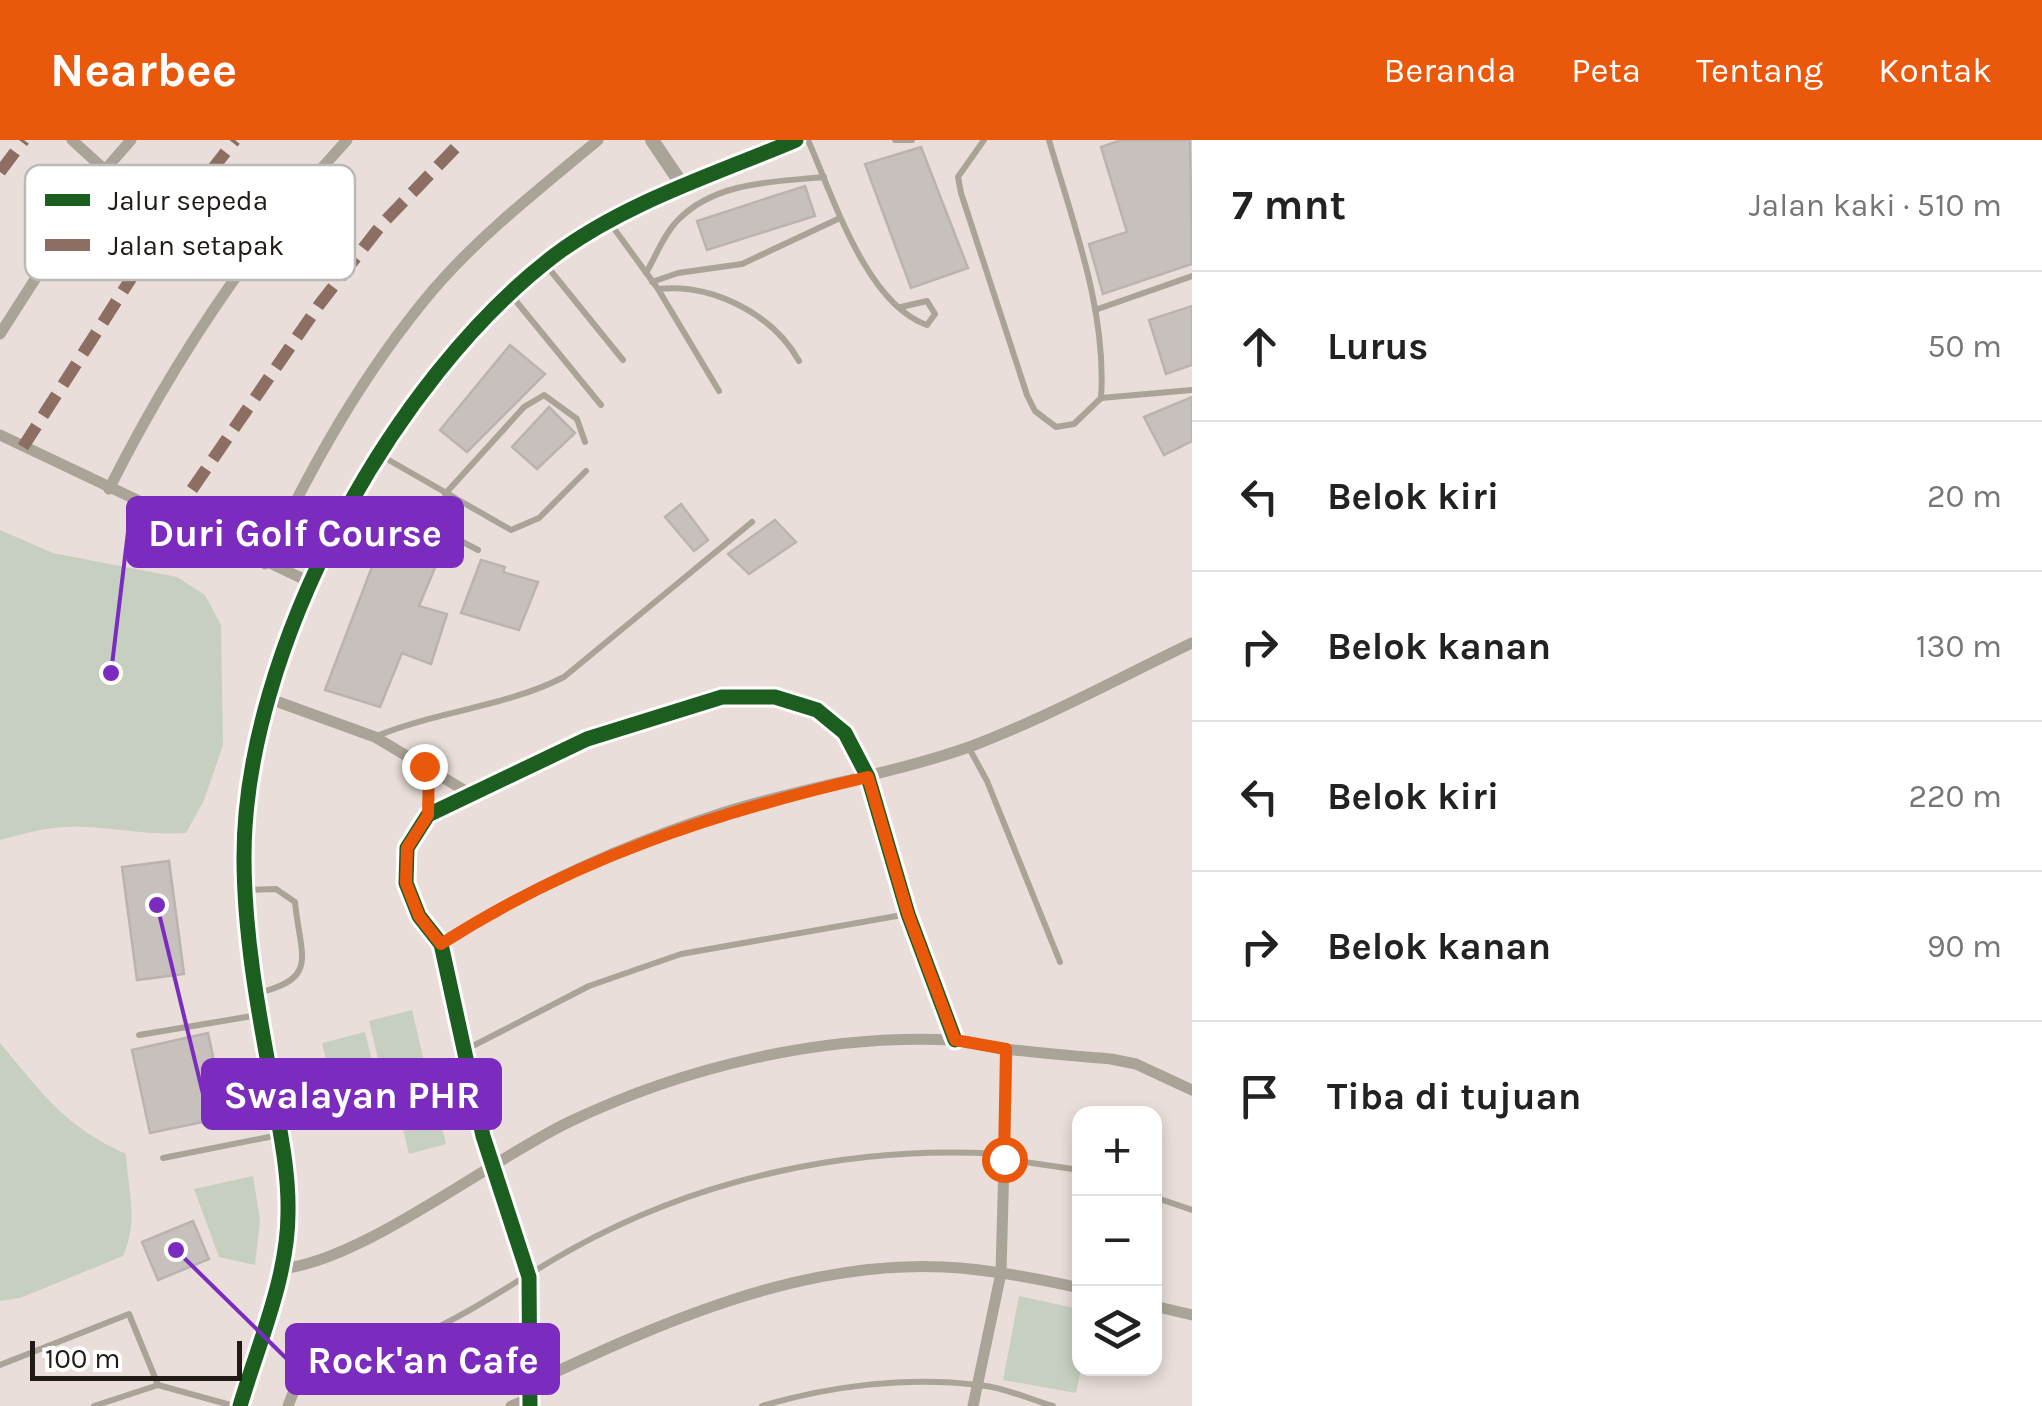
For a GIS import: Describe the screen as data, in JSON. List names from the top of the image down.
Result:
{
  "places": ["Duri Golf Course", "Swalayan PHR", "Rock'an Cafe"],
  "legend": ["Jalur sepeda", "Jalan setapak"],
  "scale_bar": "100 m",
  "page": {
    "header": "Nearbee",
    "nav": [
      "Beranda",
      "Peta",
      "Tentang",
      "Kontak"
    ],
    "heading": ["7 mnt", "Jalan kaki · 510 m"],
    "list": [
      ["Lurus", "50 m"],
      ["Belok kiri", "20 m"],
      ["Belok kanan", "130 m"],
      ["Belok kiri", "220 m"],
      ["Belok kanan", "90 m"],
      "Tiba di tujuan"
    ],
    "map_buttons": ["+", "−"],
    "scale": "100 m"
  }
}
